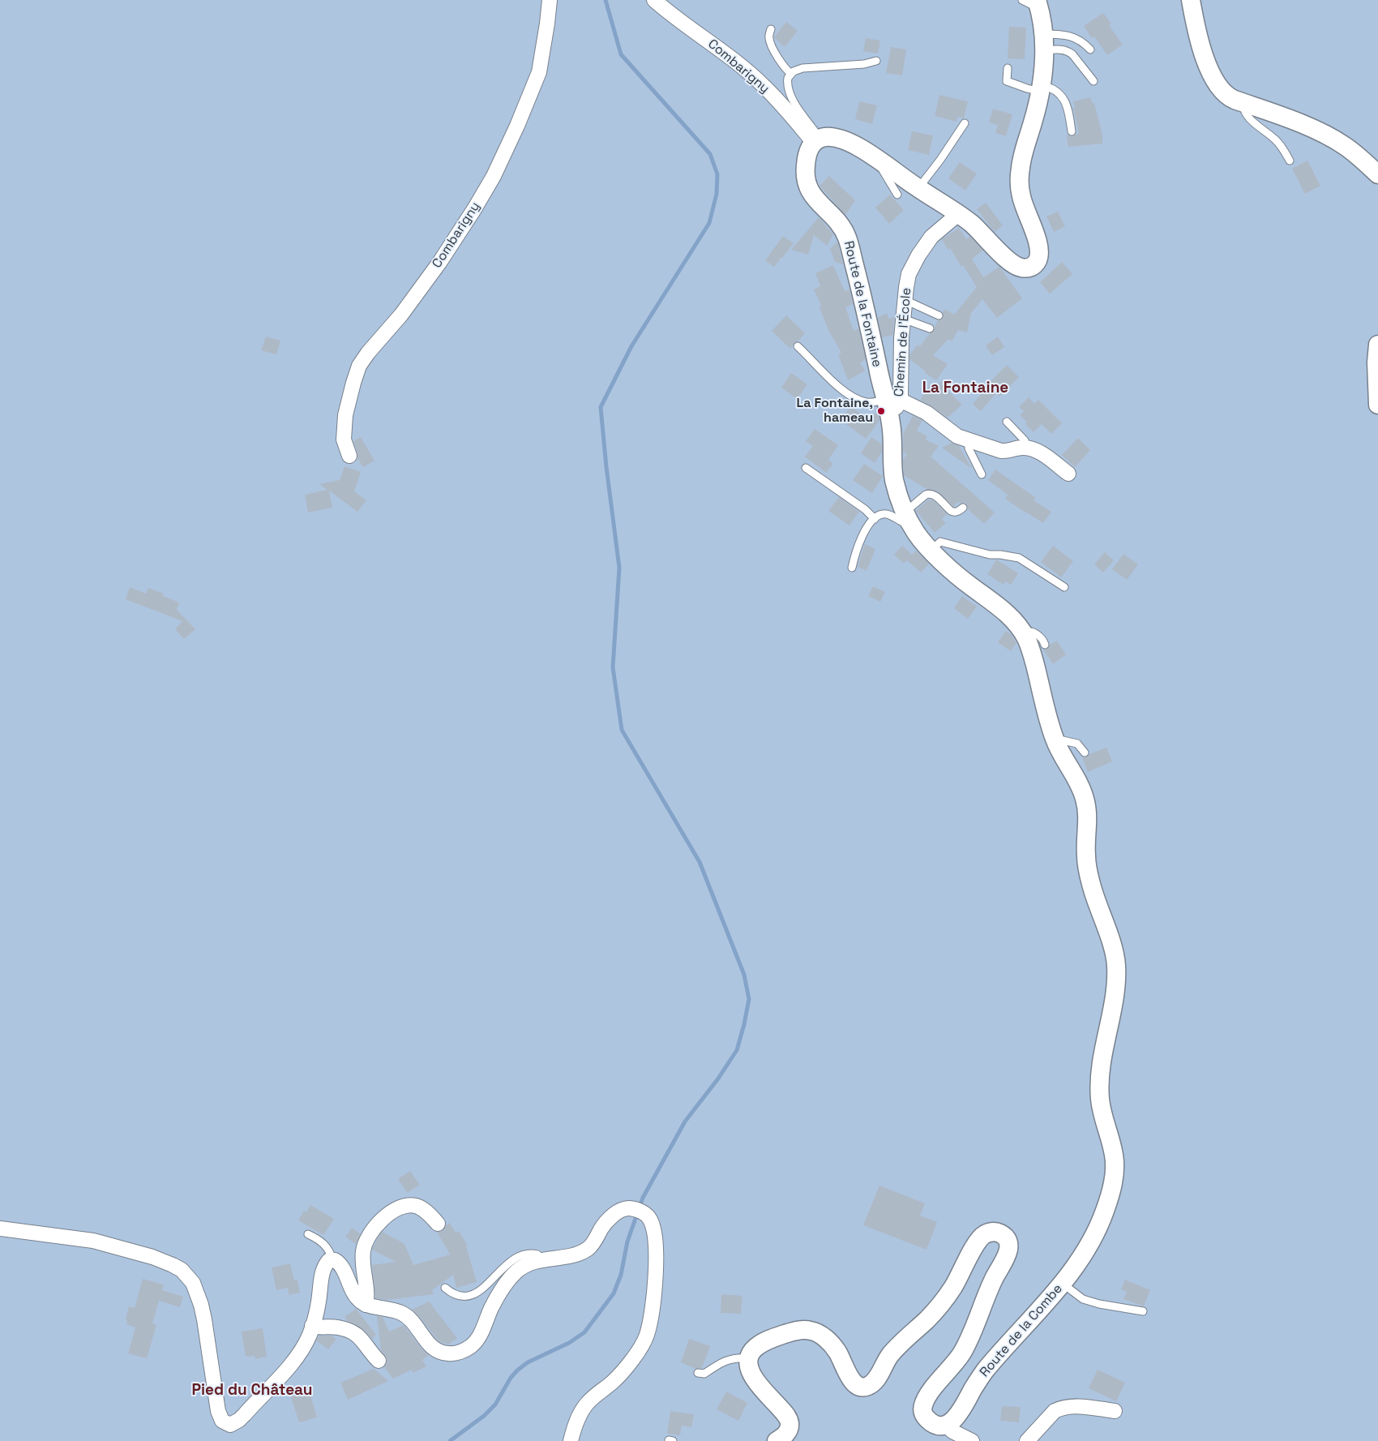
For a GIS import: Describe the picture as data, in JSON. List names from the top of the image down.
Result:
{
  "streets": {
    "street": [
      "Combarigny",
      "Route de la Fontaine",
      "Chemin de l'École",
      "Route de la Combe"
    ]
  },
  "crossings": [
    ["Combarigny", "Route de la Fontaine"],
    ["Route de la Fontaine", "Chemin de l'École"],
    ["Route de la Fontaine", "Route de la Combe"]
  ],
  "districts": ["La Fontaine", "Pied du Château"],
  "places": ["La Fontaine, hameau"]
}
